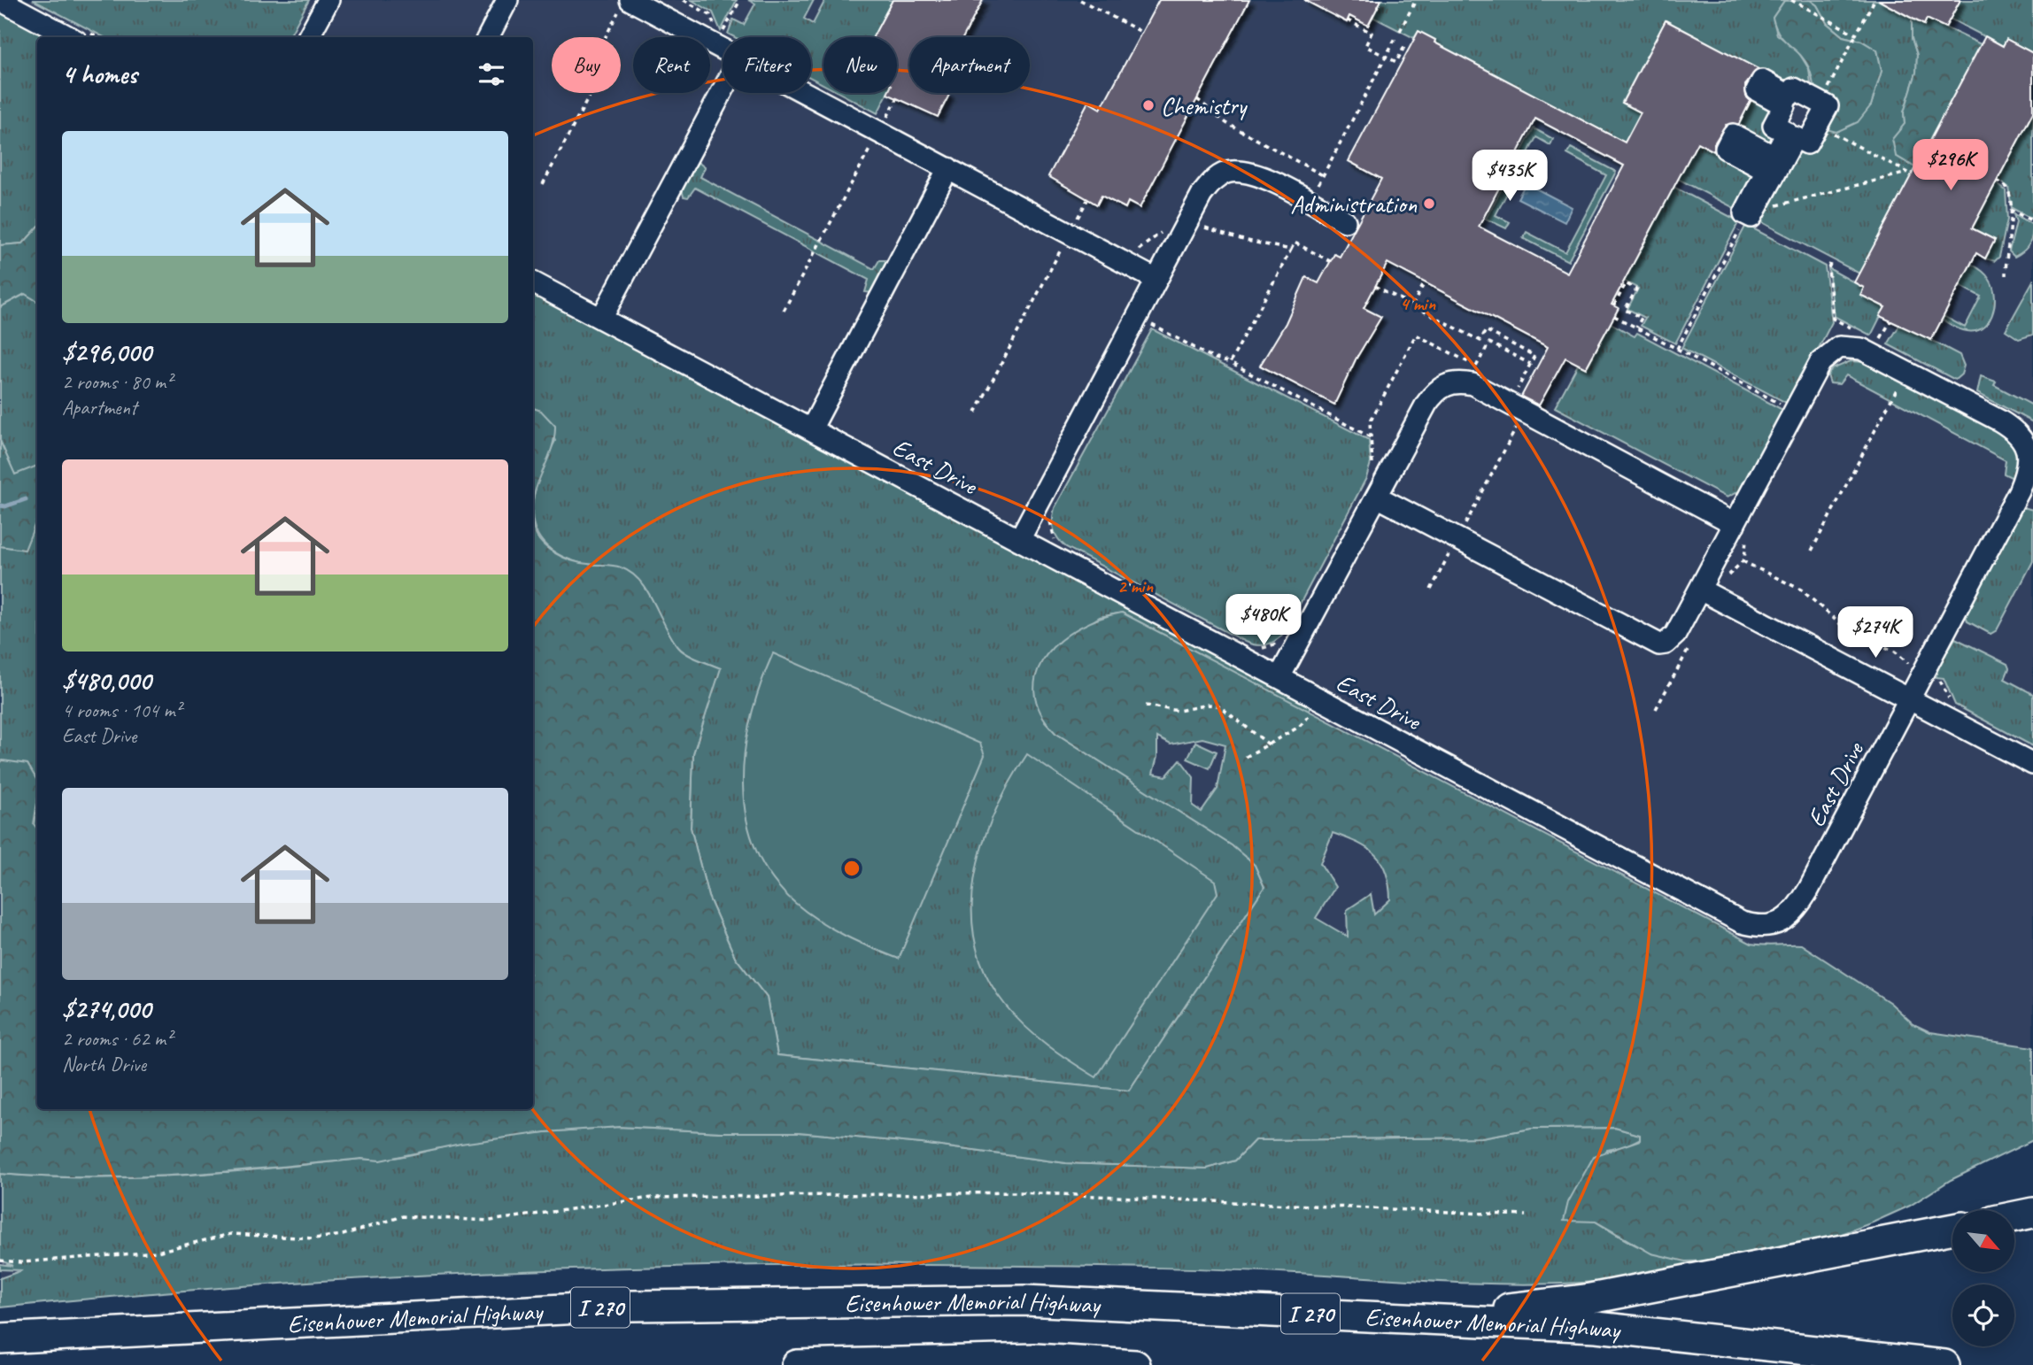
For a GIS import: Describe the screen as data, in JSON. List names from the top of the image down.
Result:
{
  "streets": {
    "highway": ["Eisenhower Memorial Highway", "I 270"],
    "street": ["East Drive"]
  },
  "places": ["Chemistry", "Administration"],
  "north": "bottom right",
  "page": {
    "chip": [
      "Buy",
      "Rent",
      "Filters",
      "New",
      "Apartment"
    ],
    "heading": "4 homes",
    "list": [
      {
        "name": "$296,000",
        "note": "2 rooms · 80 m² · Apartment"
      },
      {
        "name": "$480,000",
        "note": "4 rooms · 104 m² · East Drive"
      },
      {
        "name": "$274,000",
        "note": "2 rooms · 62 m² · North Drive"
      }
    ],
    "price": [
      "$296K",
      "$435K",
      "$480K",
      "$274K"
    ]
  },
  "rings": ["4 min", "2 min"]
}
